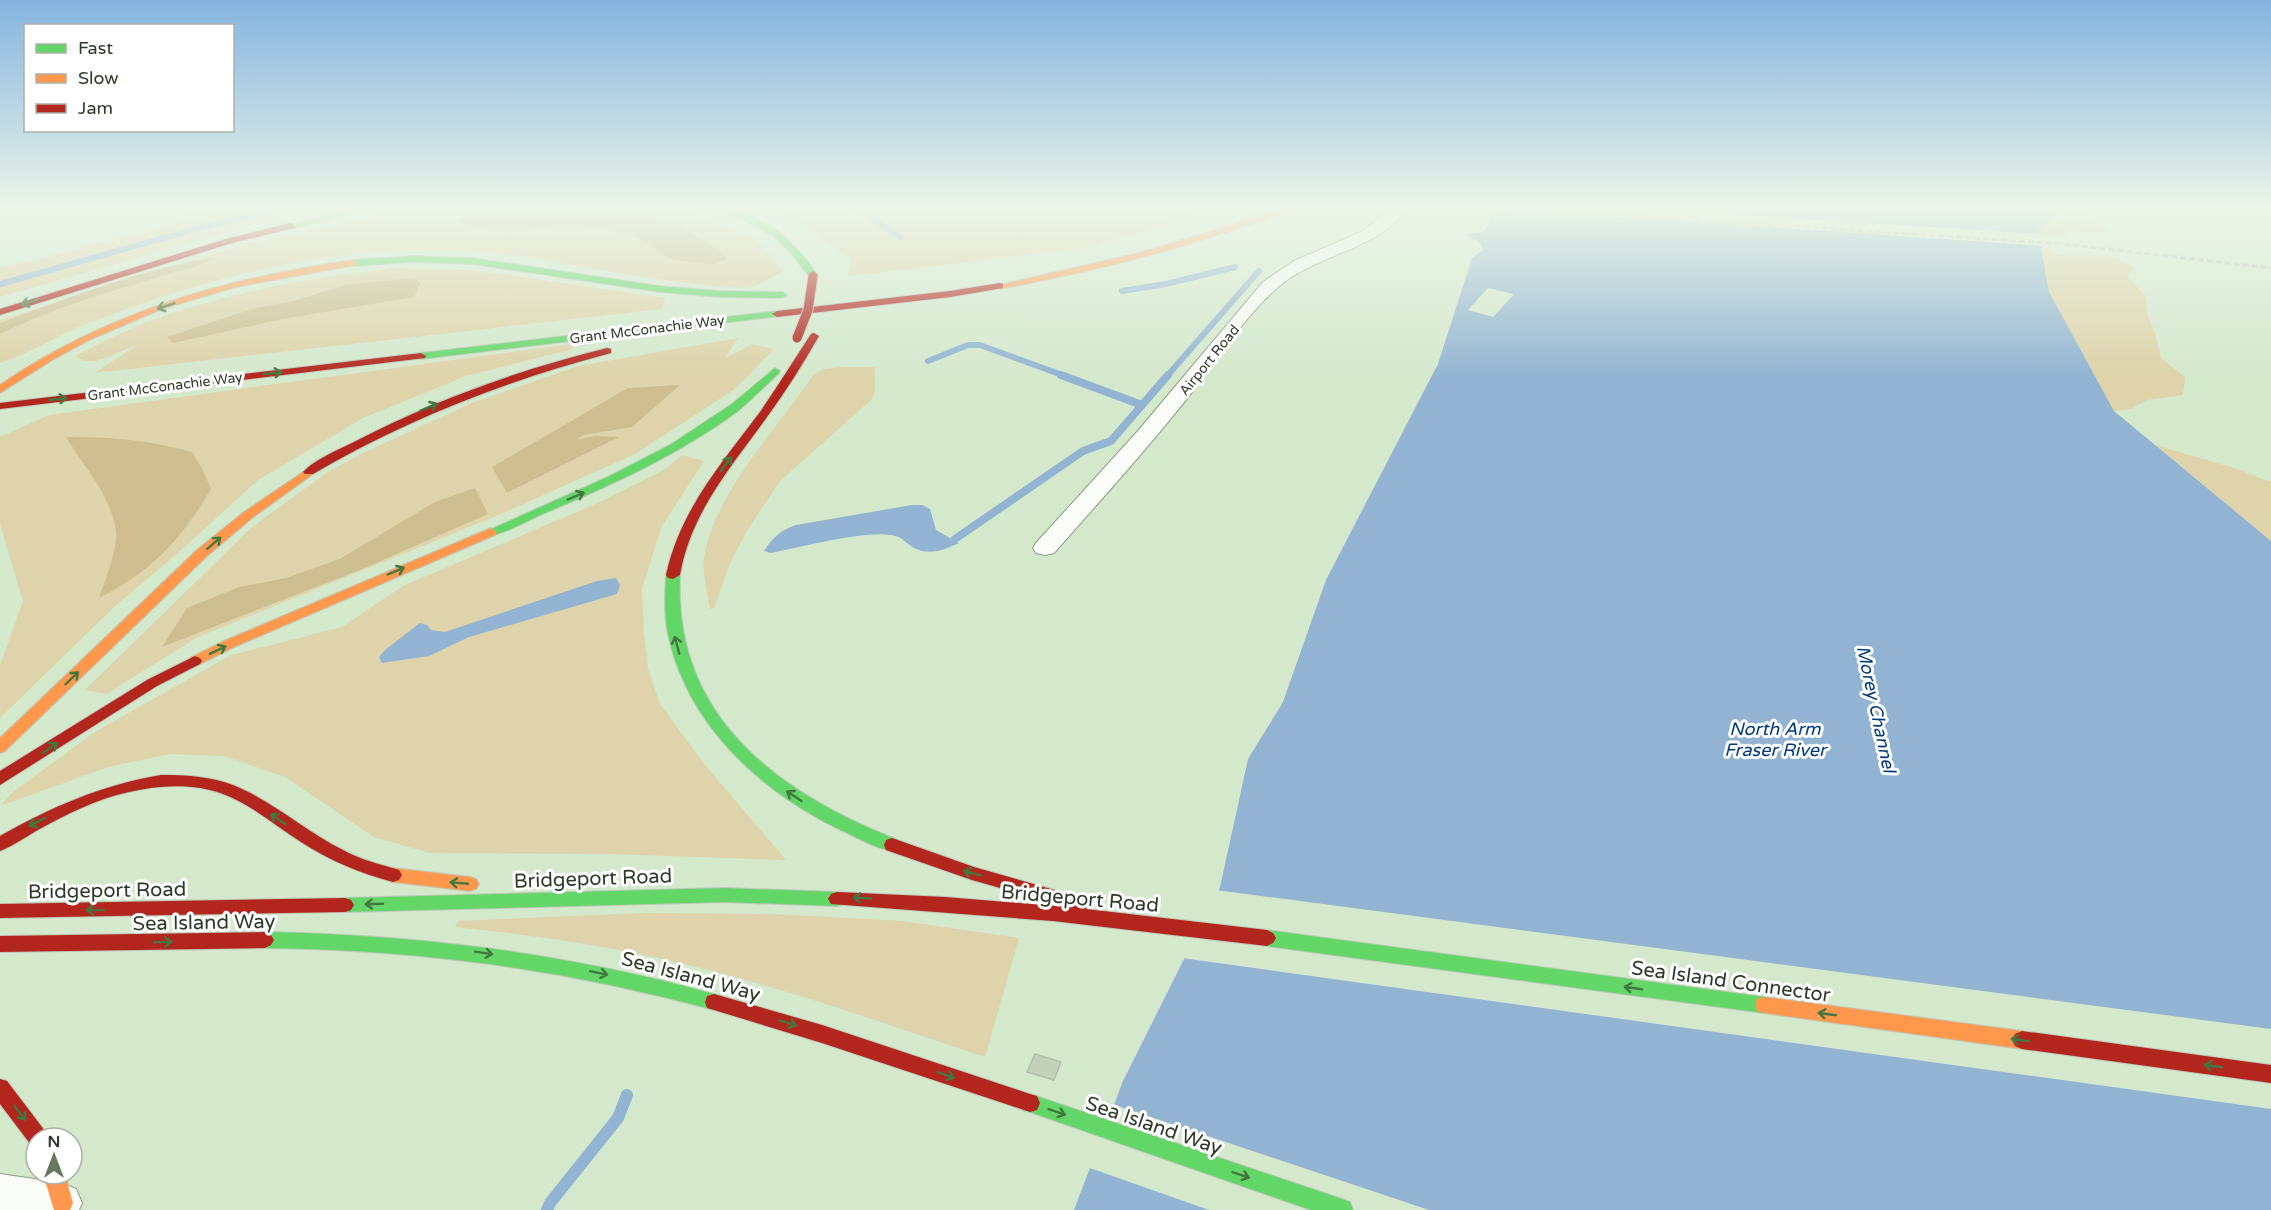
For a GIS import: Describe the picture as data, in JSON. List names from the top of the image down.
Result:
{
  "streets": {
    "main road": [
      "Grant McConachie Way",
      "Bridgeport Road",
      "Sea Island Way",
      "Sea Island Connector"
    ],
    "street": ["Airport Road"]
  },
  "crossings": [
    ["Bridgeport Road", "Sea Island Connector"]
  ],
  "one_way": ["Sea Island Way", "Sea Island Connector"],
  "water": ["Morey Channel", "North Arm Fraser River"],
  "legend": ["Fast", "Slow", "Jam"],
  "north": "top"
}
